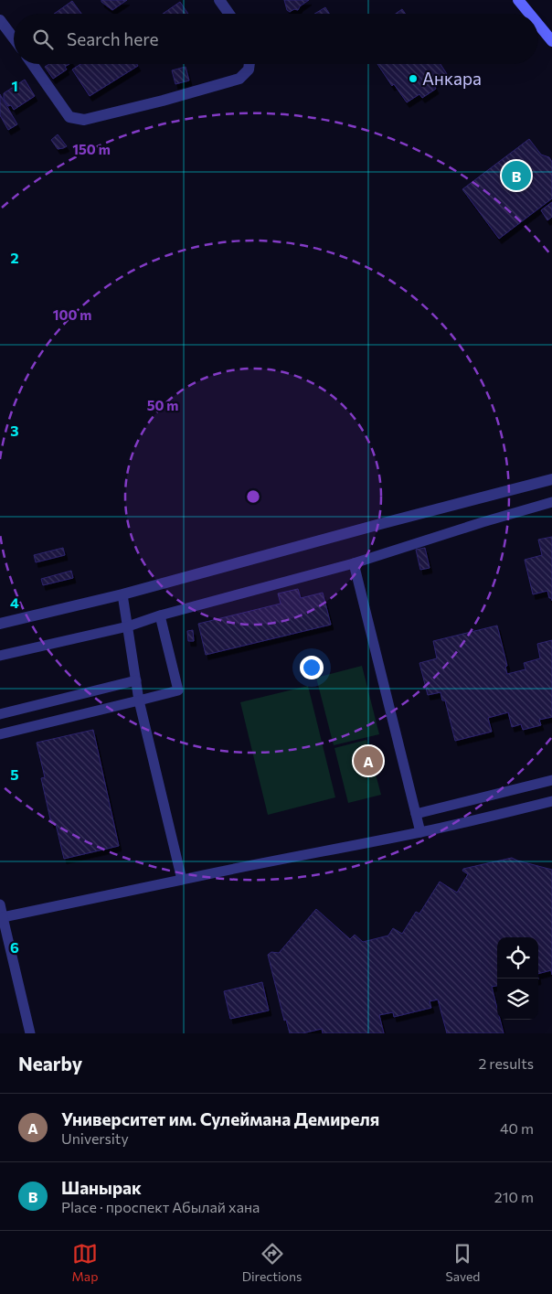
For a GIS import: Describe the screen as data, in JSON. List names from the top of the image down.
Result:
{
  "places": ["Анкара"],
  "page": {
    "search": "Search here",
    "pins": ["B", "A"],
    "heading": ["Nearby", "2 results"],
    "list": [
      {
        "mark": "A",
        "name": "Университет им. Сулеймана Демиреля",
        "note": "University",
        "value": "40 m"
      },
      {
        "mark": "B",
        "name": "Шанырак",
        "note": "Place · проспект Абылай хана",
        "value": "210 m"
      }
    ],
    "nav": ["Map", "Directions", "Saved"]
  },
  "grid": {
    "rows": [
      "1",
      "2",
      "3",
      "4",
      "5",
      "6"
    ]
  },
  "rings": ["150 m", "100 m", "50 m"]
}
